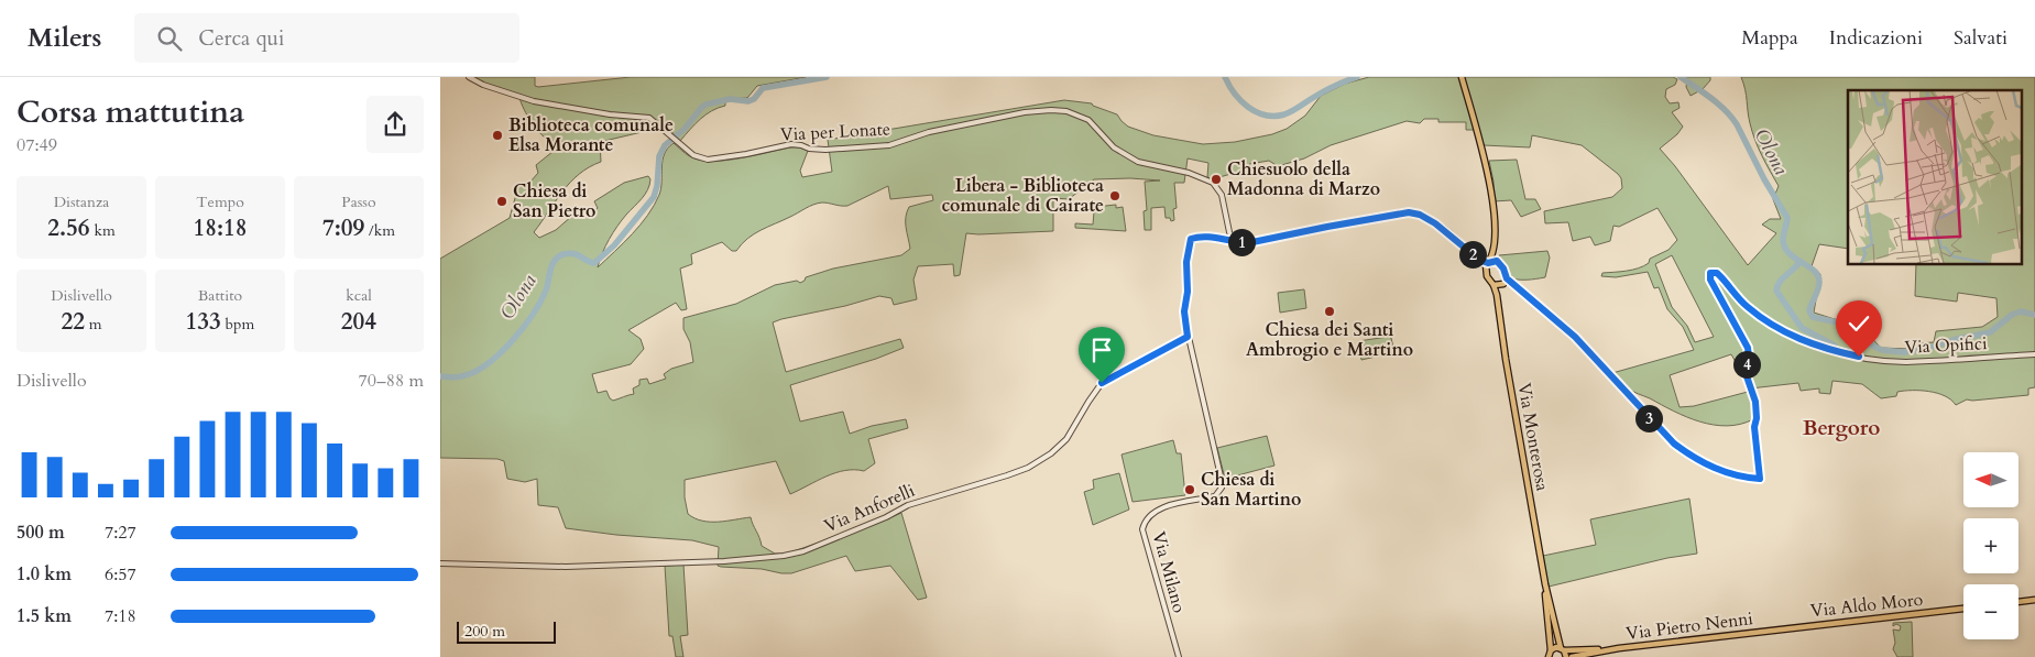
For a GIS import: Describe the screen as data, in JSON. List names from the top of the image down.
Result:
{
  "streets": {
    "main road": ["Via Monterosa", "Via Aldo Moro", "Via Pietro Nenni"],
    "street": [
      "Via per Lonate",
      "Via Opifici",
      "Via Anforelli",
      "Via Milano"
    ]
  },
  "crossings": [
    ["Via Opifici", "Via Monterosa"],
    ["Via Monterosa", "Via Pietro Nenni"],
    ["Via Anforelli", "Via Milano"],
    ["Via Aldo Moro", "Via Pietro Nenni"]
  ],
  "districts": ["Bergoro"],
  "water": ["Olona"],
  "places": [
    "Biblioteca comunale Elsa Morante",
    "Chiesuolo della Madonna di Marzo",
    "Libera - Biblioteca comunale di Cairate",
    "Chiesa di San Pietro",
    "Chiesa dei Santi Ambrogio e Martino",
    "Chiesa di San Martino"
  ],
  "scale_bar": "200 m",
  "north": "left",
  "page": {
    "header": "Milers",
    "search": "Cerca qui",
    "nav": ["Mappa", "Indicazioni", "Salvati"],
    "heading": ["Corsa mattutina", "07:49"],
    "stats": [
      ["Distanza", "2.56 km"],
      ["Tempo", "18:18"],
      ["Passo", "7:09 /km"],
      ["Dislivello", "22 m"],
      ["Battito", "133 bpm"],
      ["kcal", "204"]
    ],
    "pins": [
      "1",
      "2",
      "4",
      "3"
    ],
    "chart": ["Dislivello", "70–88 m"],
    "map_buttons": ["+", "−"],
    "list": [
      {
        "name": "500 m",
        "note": "7:27"
      },
      {
        "name": "1.0 km",
        "note": "6:57"
      },
      {
        "name": "1.5 km",
        "note": "7:18"
      }
    ],
    "scale": "200 m"
  }
}
